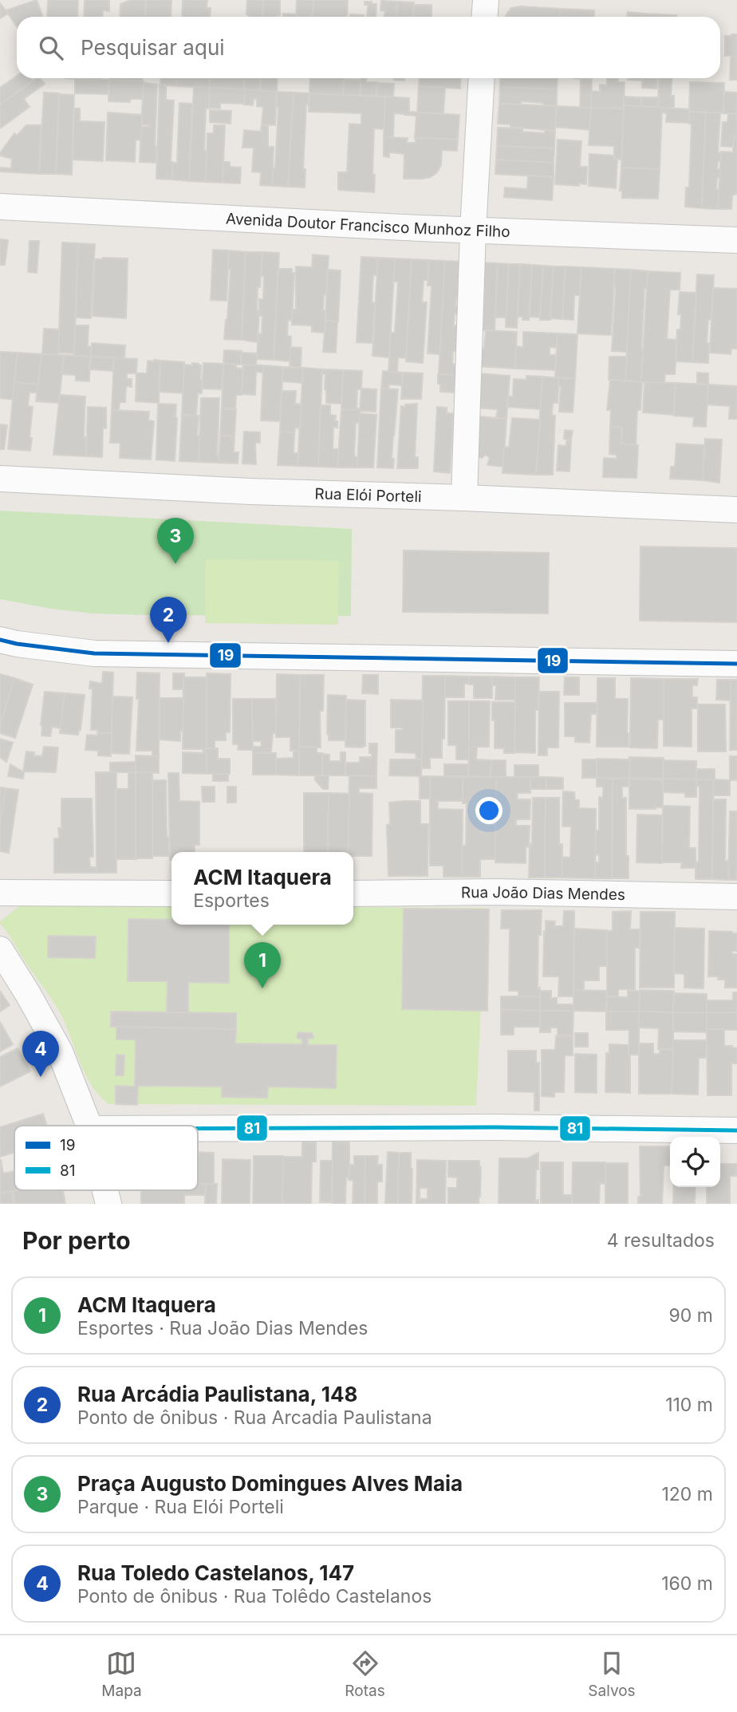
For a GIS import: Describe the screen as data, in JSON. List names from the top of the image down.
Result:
{
  "streets": {
    "street": ["Avenida Doutor Francisco Munhoz Filho", "Rua Elói Porteli", "Rua João Dias Mendes"]
  },
  "lines": ["transit line 19", "transit line 81"],
  "legend": ["19", "81"],
  "page": {
    "search": "Pesquisar aqui",
    "pins": [
      "3",
      "2",
      "1",
      "4"
    ],
    "popup": ["ACM Itaquera", "Esportes"],
    "heading": ["Por perto", "4 resultados"],
    "list": [
      {
        "mark": "1",
        "name": "ACM Itaquera",
        "note": "Esportes · Rua João Dias Mendes",
        "value": "90 m"
      },
      {
        "mark": "2",
        "name": "Rua Arcádia Paulistana, 148",
        "note": "Ponto de ônibus · Rua Arcadia Paulistana",
        "value": "110 m"
      },
      {
        "mark": "3",
        "name": "Praça Augusto Domingues Alves Maia",
        "note": "Parque · Rua Elói Porteli",
        "value": "120 m"
      },
      {
        "mark": "4",
        "name": "Rua Toledo Castelanos, 147",
        "note": "Ponto de ônibus · Rua Tolêdo Castelanos",
        "value": "160 m"
      }
    ],
    "nav": ["Mapa", "Rotas", "Salvos"]
  }
}
